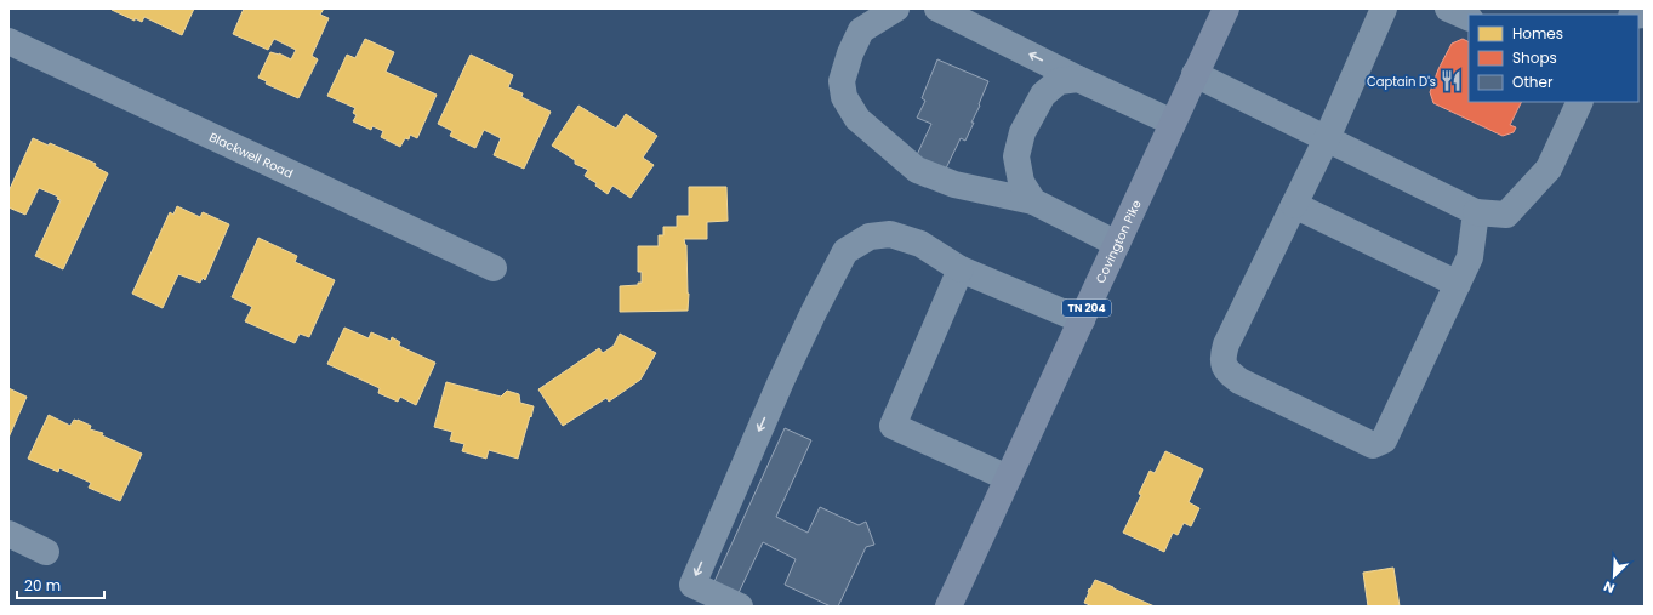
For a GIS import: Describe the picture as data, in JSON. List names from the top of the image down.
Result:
{
  "streets": {
    "main road": ["Covington Pike", "TN 204"],
    "street": ["Blackwell Road"]
  },
  "places": {
    "restaurant": ["Captain D's"]
  },
  "legend": ["Homes", "Shops", "Other"],
  "scale_bar": "20 m",
  "north": "bottom left"
}
